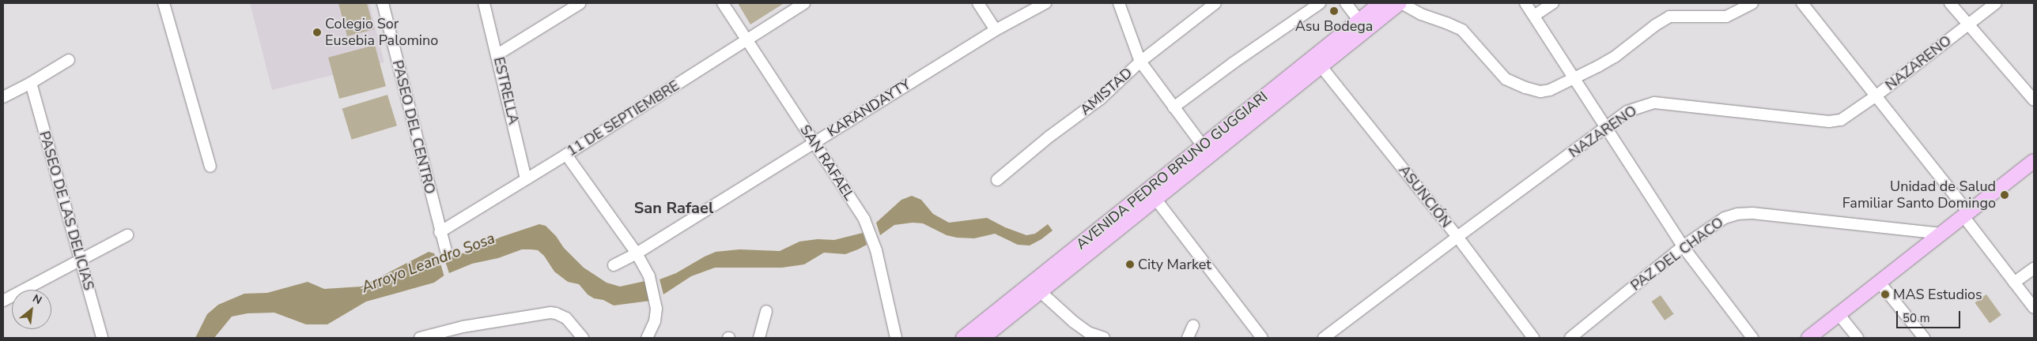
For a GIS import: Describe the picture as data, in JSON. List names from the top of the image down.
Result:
{
  "streets": {
    "main road": ["AVENIDA PEDRO BRUNO GUGGIARI"],
    "street": [
      "NAZARENO",
      "ESTRELLA",
      "AMISTAD",
      "KARANDAYTY",
      "11 DE SEPTIEMBRE",
      "PASEO DEL CENTRO",
      "SAN RAFAEL",
      "ASUNCIÓN",
      "PASEO DE LAS DELICIAS",
      "PAZ DEL CHACO"
    ]
  },
  "crossings": [
    ["NAZARENO", "ASUNCIÓN"],
    ["ESTRELLA", "11 DE SEPTIEMBRE"],
    ["KARANDAYTY", "SAN RAFAEL"],
    ["11 DE SEPTIEMBRE", "PASEO DEL CENTRO"],
    ["11 DE SEPTIEMBRE", "SAN RAFAEL"],
    ["AVENIDA PEDRO BRUNO GUGGIARI", "ASUNCIÓN"]
  ],
  "districts": ["San Rafael"],
  "water": ["Arroyo Leandro Sosa"],
  "places": [
    "Asu Bodega",
    "Colegio Sor Eusebia Palomino",
    "Unidad de Salud Familiar Santo Domingo",
    "City Market",
    "MAS Estudios"
  ],
  "scale_bar": "50 m",
  "north": "top right"
}
